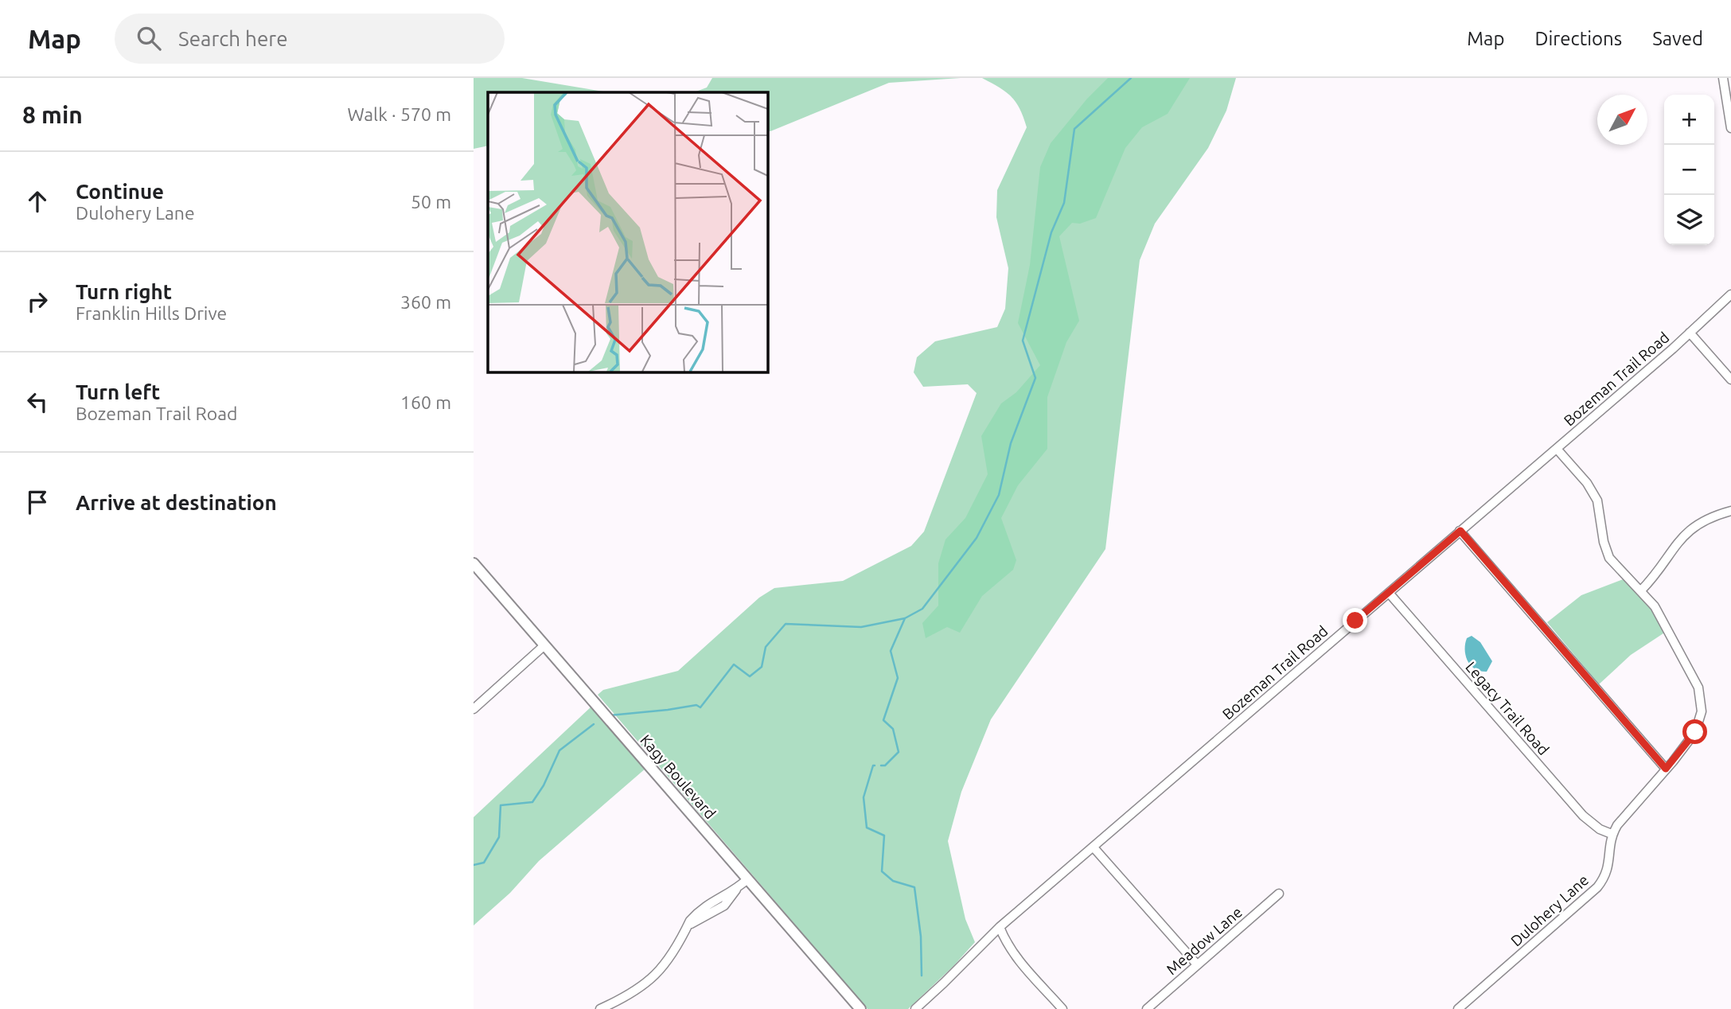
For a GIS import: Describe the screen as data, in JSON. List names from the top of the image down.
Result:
{
  "streets": {
    "main road": ["Kagy Boulevard"],
    "street": [
      "Bozeman Trail Road",
      "Legacy Trail Road",
      "Dulohery Lane",
      "Meadow Lane"
    ]
  },
  "crossings": [
    ["Bozeman Trail Road", "Legacy Trail Road"],
    ["Legacy Trail Road", "Dulohery Lane"]
  ],
  "north": "top right",
  "page": {
    "header": "Map",
    "search": "Search here",
    "nav": ["Map", "Directions", "Saved"],
    "heading": ["8 min", "Walk · 570 m"],
    "map_buttons": ["+", "−"],
    "list": [
      ["Continue", "Dulohery Lane", "50 m"],
      ["Turn right", "Franklin Hills Drive", "360 m"],
      ["Turn left", "Bozeman Trail Road", "160 m"],
      "Arrive at destination"
    ]
  }
}
